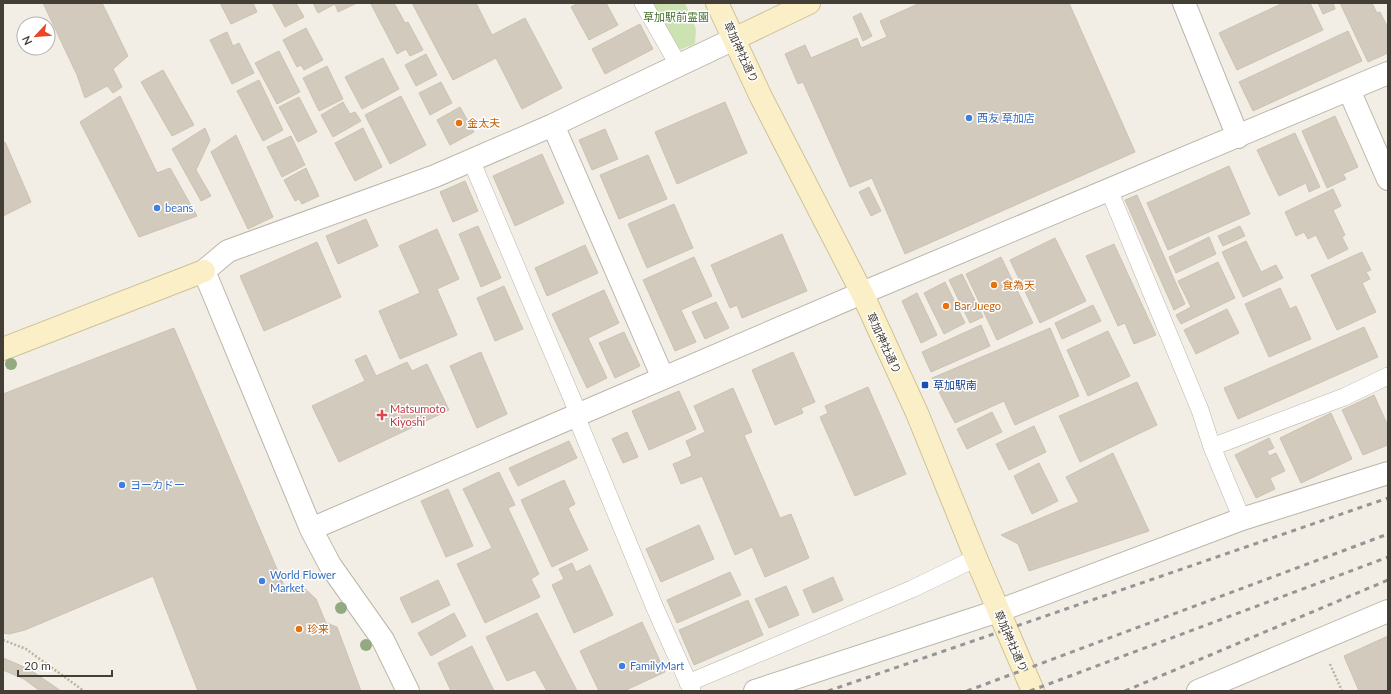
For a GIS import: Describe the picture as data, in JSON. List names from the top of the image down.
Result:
{
  "streets": {
    "street": ["草加神社通り"]
  },
  "parks": ["草加駅前霊園"],
  "places": {
    "other": [
      "西友 草加店",
      "金太夫",
      "beans",
      "食為天",
      "Bar Juego",
      "ヨーカドー",
      "World Flower Market",
      "珍来",
      "FamilyMart"
    ],
    "transit": ["草加駅南"],
    "health": ["Matsumoto Kiyoshi"]
  },
  "scale_bar": "20 m",
  "north": "bottom left"
}
